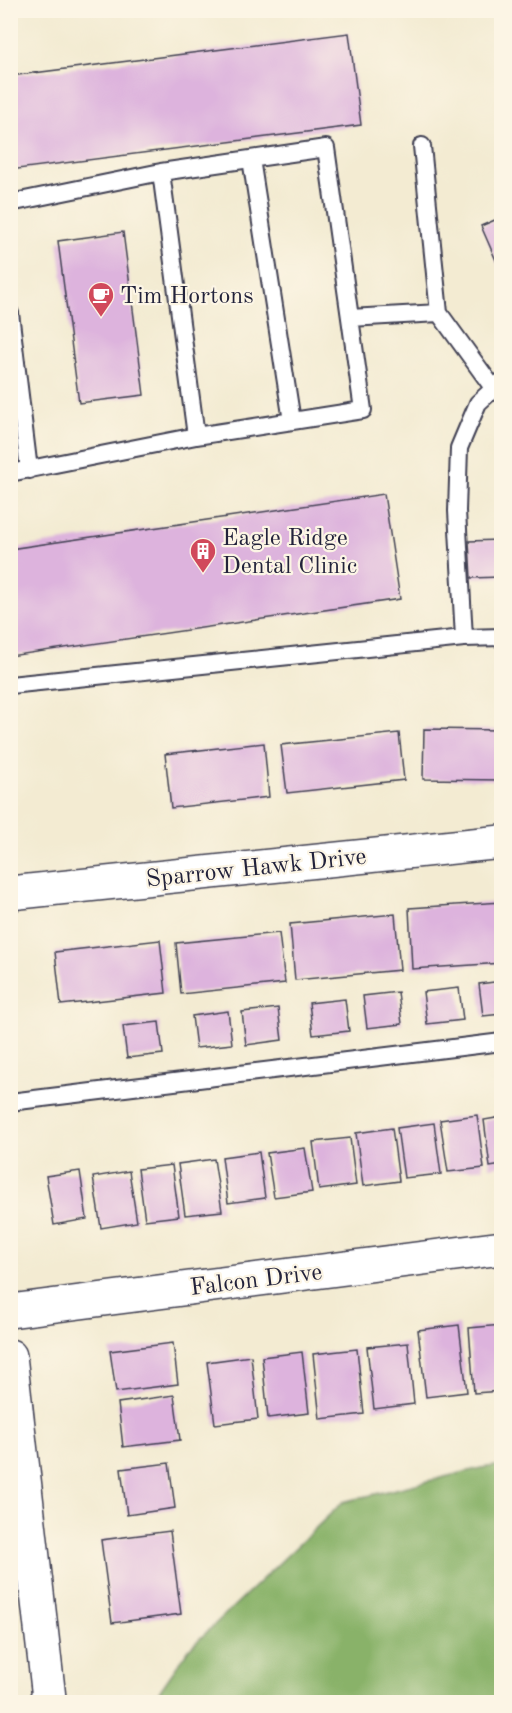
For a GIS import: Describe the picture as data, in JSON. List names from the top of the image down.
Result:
{
  "streets": {
    "street": ["Sparrow Hawk Drive", "Falcon Drive"]
  },
  "places": {
    "cafe": ["Tim Hortons"],
    "building": ["Eagle Ridge Dental Clinic"]
  }
}
